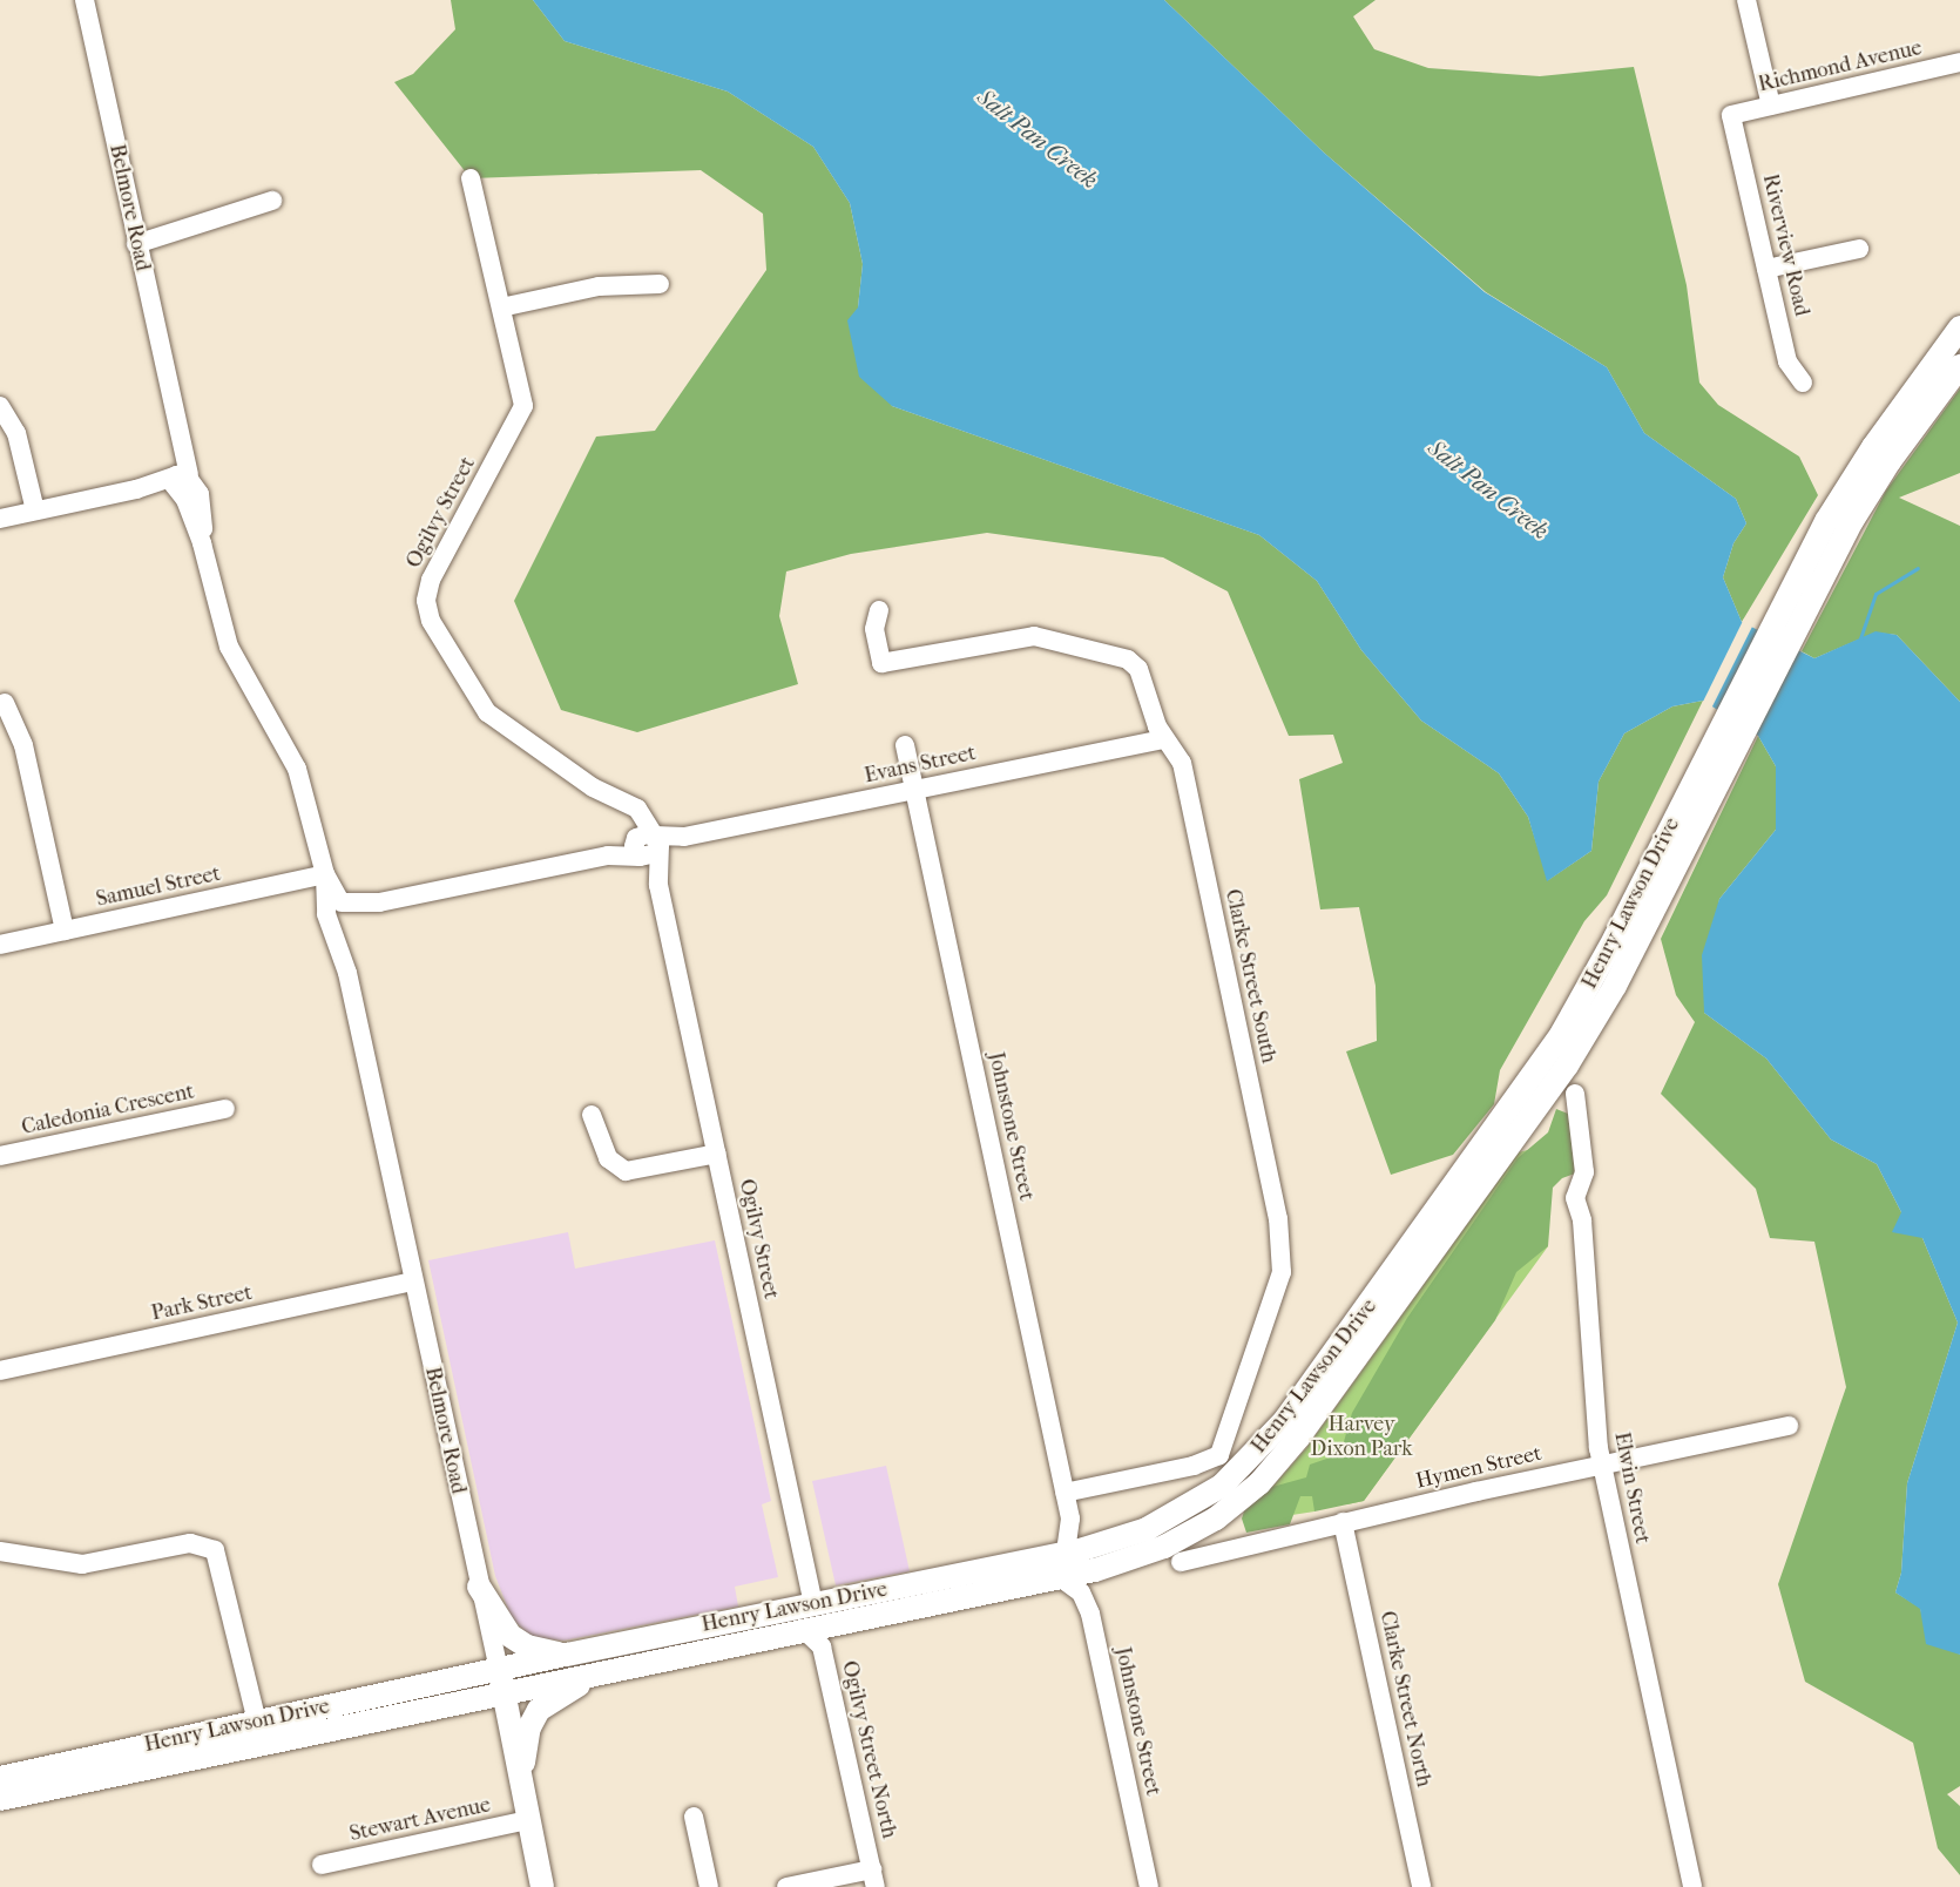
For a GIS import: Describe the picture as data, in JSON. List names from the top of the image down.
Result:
{
  "streets": {
    "main road": ["Belmore Road", "Henry Lawson Drive"],
    "street": [
      "Richmond Avenue",
      "Riverview Road",
      "Ogilvy Street",
      "Evans Street",
      "Samuel Street",
      "Clarke Street South",
      "Caledonia Crescent",
      "Johnstone Street",
      "Park Street",
      "Hymen Street",
      "Elwin Street",
      "Clarke Street North",
      "Ogilvy Street North",
      "Stewart Avenue"
    ]
  },
  "crossings": [
    ["Richmond Avenue", "Riverview Road"],
    ["Belmore Road", "Evans Street"],
    ["Belmore Road", "Samuel Street"],
    ["Belmore Road", "Henry Lawson Drive"],
    ["Belmore Road", "Park Street"],
    ["Belmore Road", "Stewart Avenue"],
    ["Ogilvy Street", "Evans Street"],
    ["Ogilvy Street", "Henry Lawson Drive"],
    ["Evans Street", "Clarke Street South"],
    ["Evans Street", "Johnstone Street"],
    ["Henry Lawson Drive", "Johnstone Street"],
    ["Henry Lawson Drive", "Ogilvy Street North"],
    ["Clarke Street South", "Johnstone Street"],
    ["Hymen Street", "Elwin Street"],
    ["Hymen Street", "Clarke Street North"]
  ],
  "water": ["Salt Pan Creek"],
  "parks": ["Harvey Dixon Park"]
}
